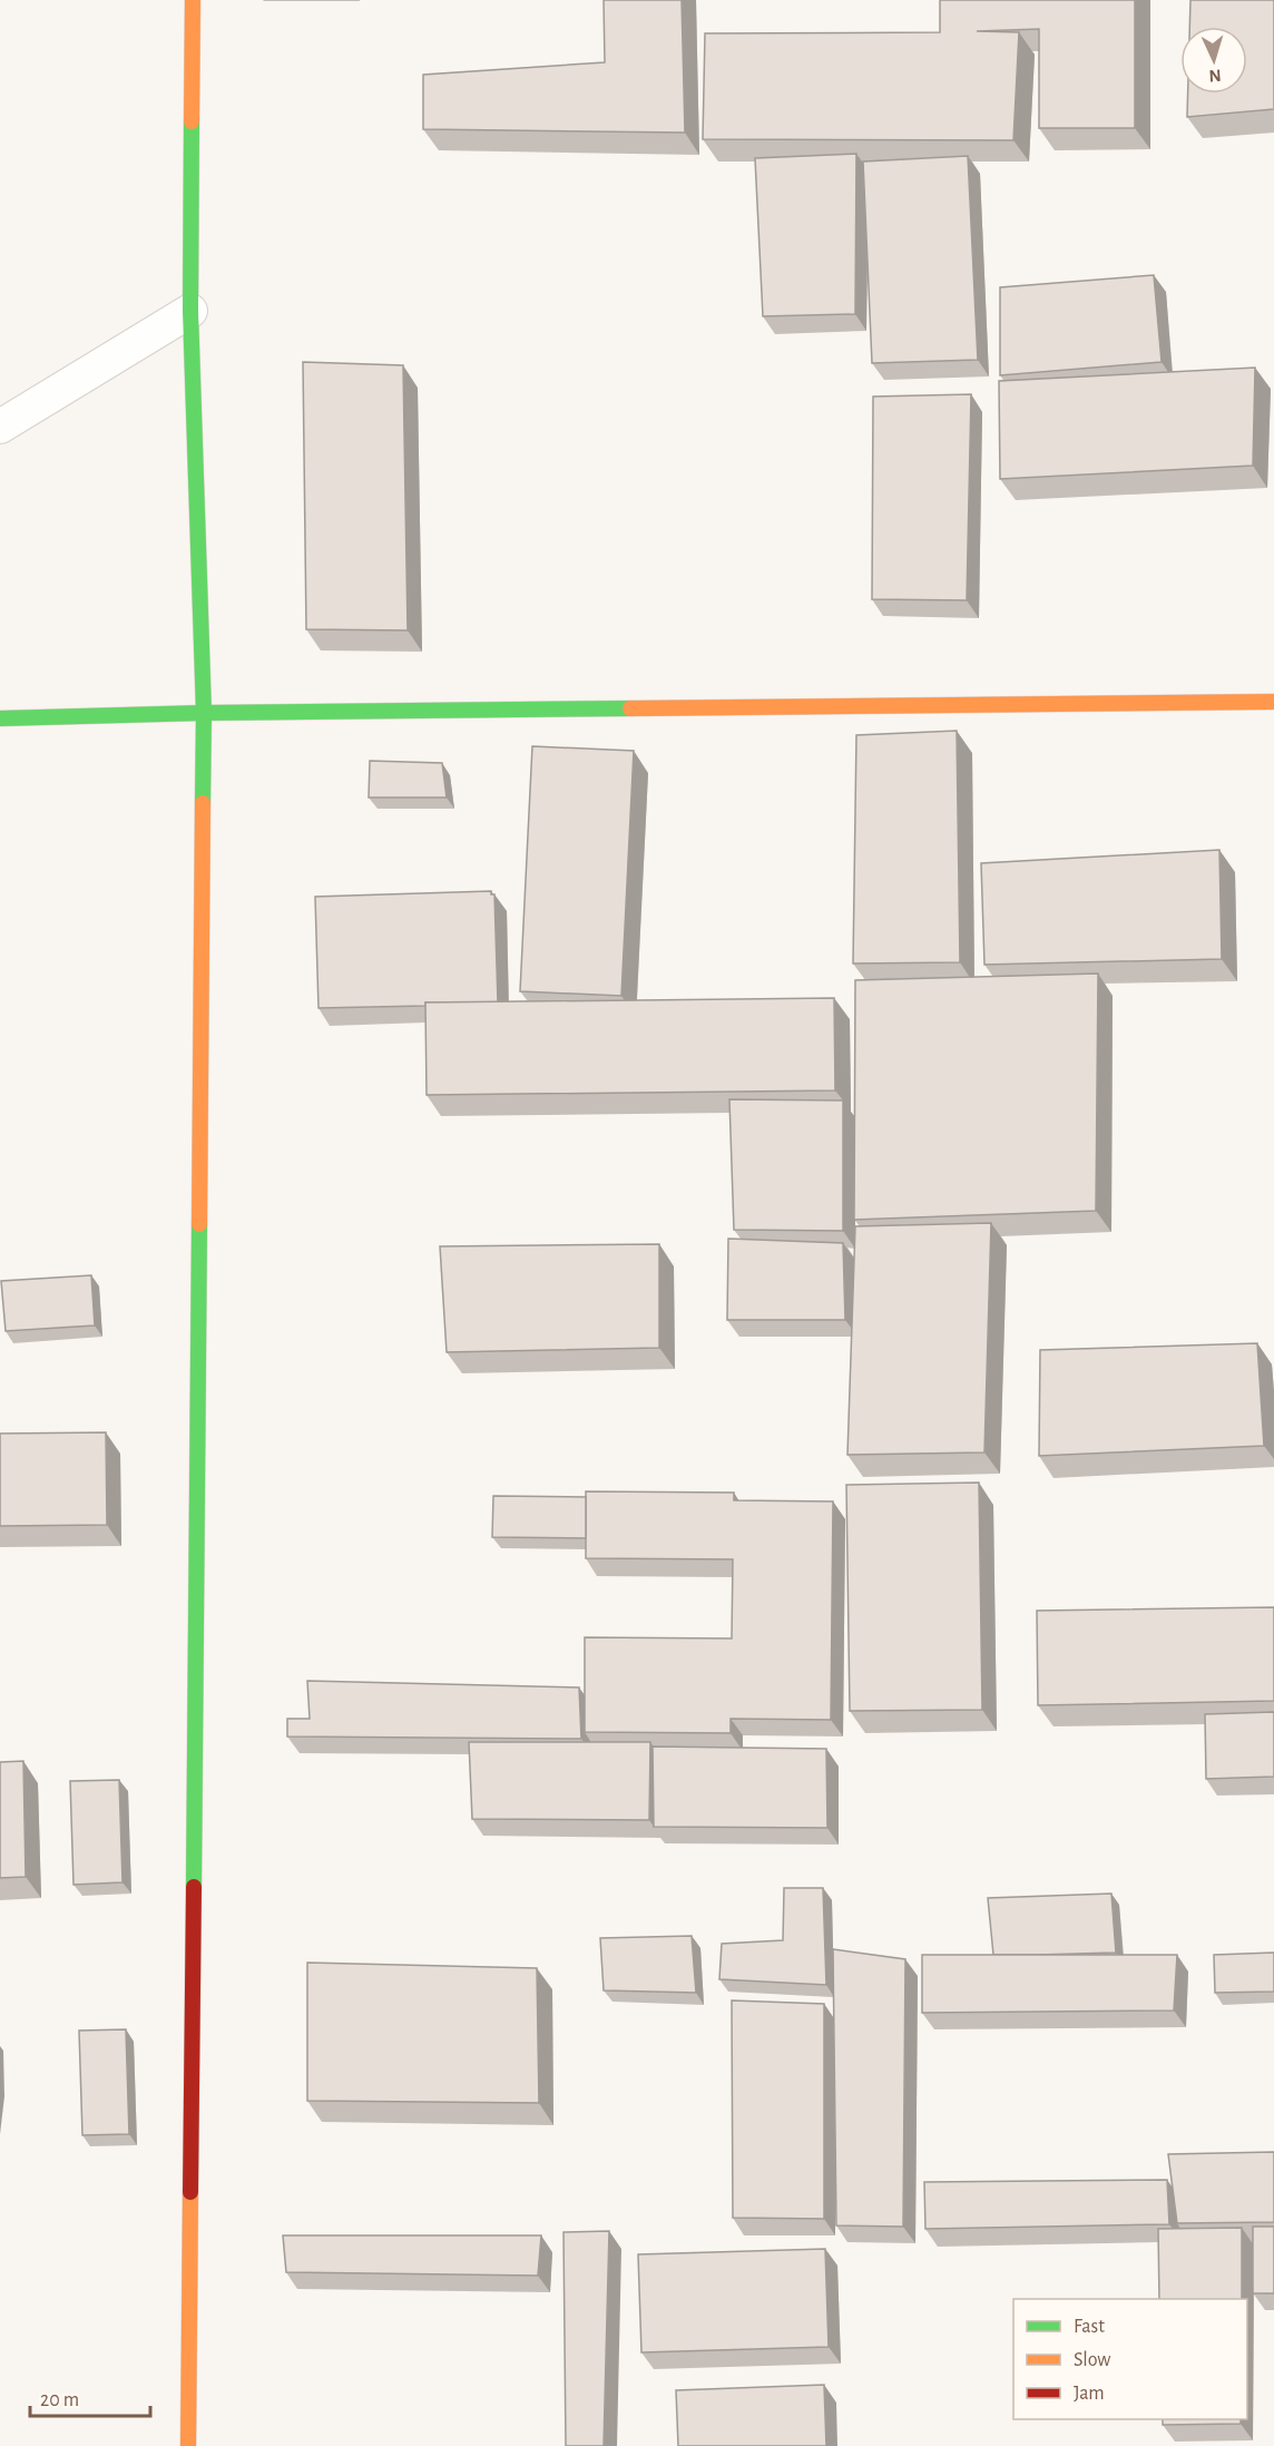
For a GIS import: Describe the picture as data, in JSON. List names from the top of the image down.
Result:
{
  "legend": ["Fast", "Slow", "Jam"],
  "scale_bar": "20 m",
  "north": "bottom"
}
